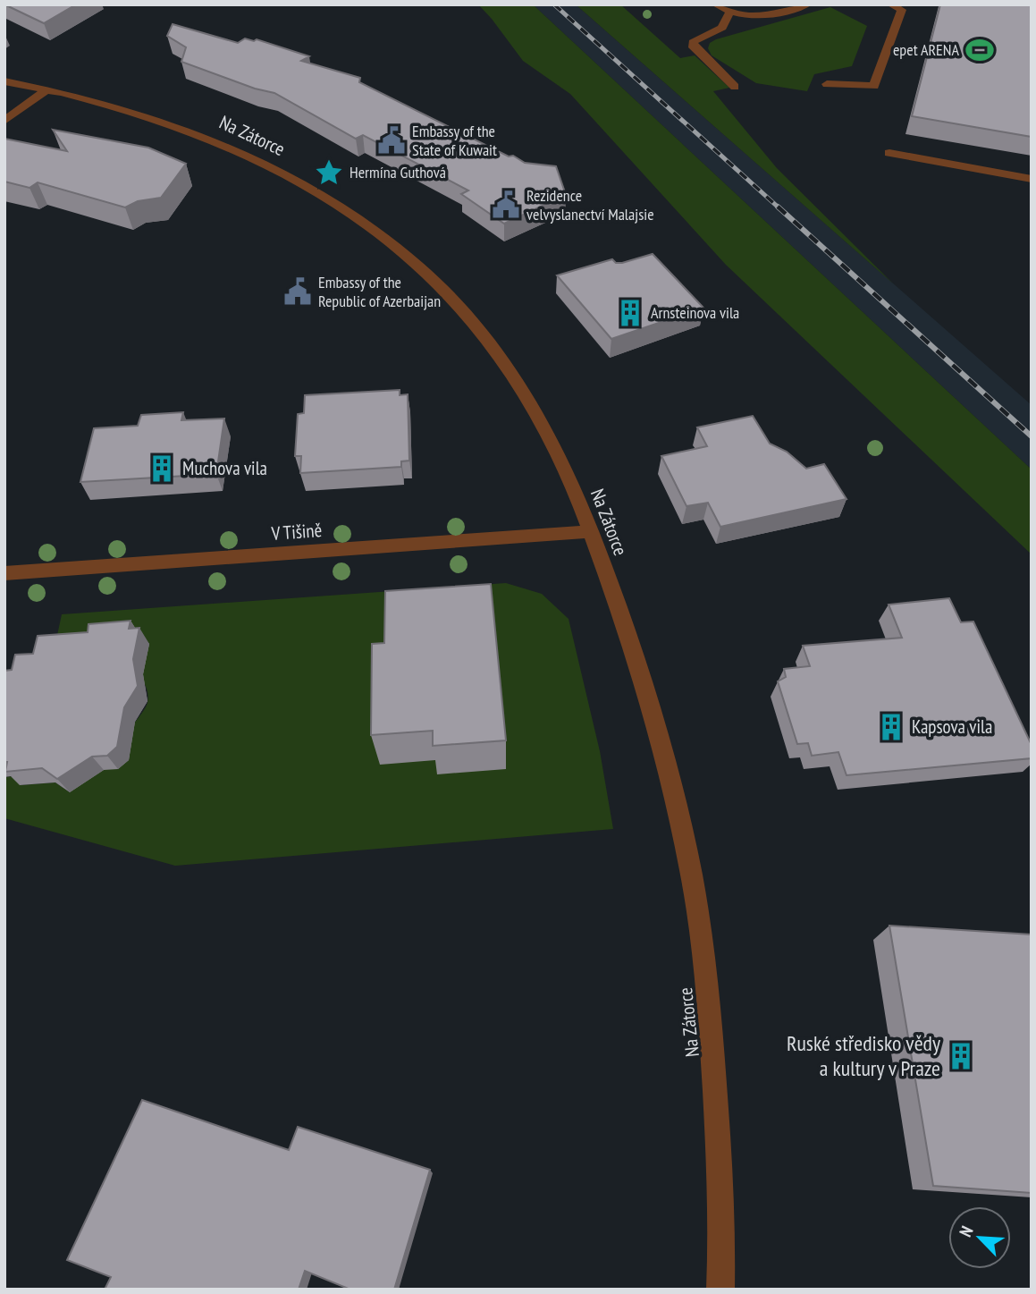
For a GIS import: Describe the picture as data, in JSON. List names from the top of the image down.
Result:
{
  "streets": {
    "street": ["Na Zátorce", "V Tišině"]
  },
  "crossings": [
    ["Na Zátorce", "V Tišině"]
  ],
  "places": {
    "sports": ["epet ARENA"],
    "public building": ["Embassy of the State of Kuwait", "Rezidence velvyslanectví Malajsie", "Embassy of the Republic of Azerbaijan"],
    "place": ["Hermína Guthová"],
    "building": [
      "Arnsteinova vila",
      "Muchova vila",
      "Kapsova vila",
      "Ruské středisko vědy a kultury v Praze"
    ]
  },
  "north": "top left"
}
